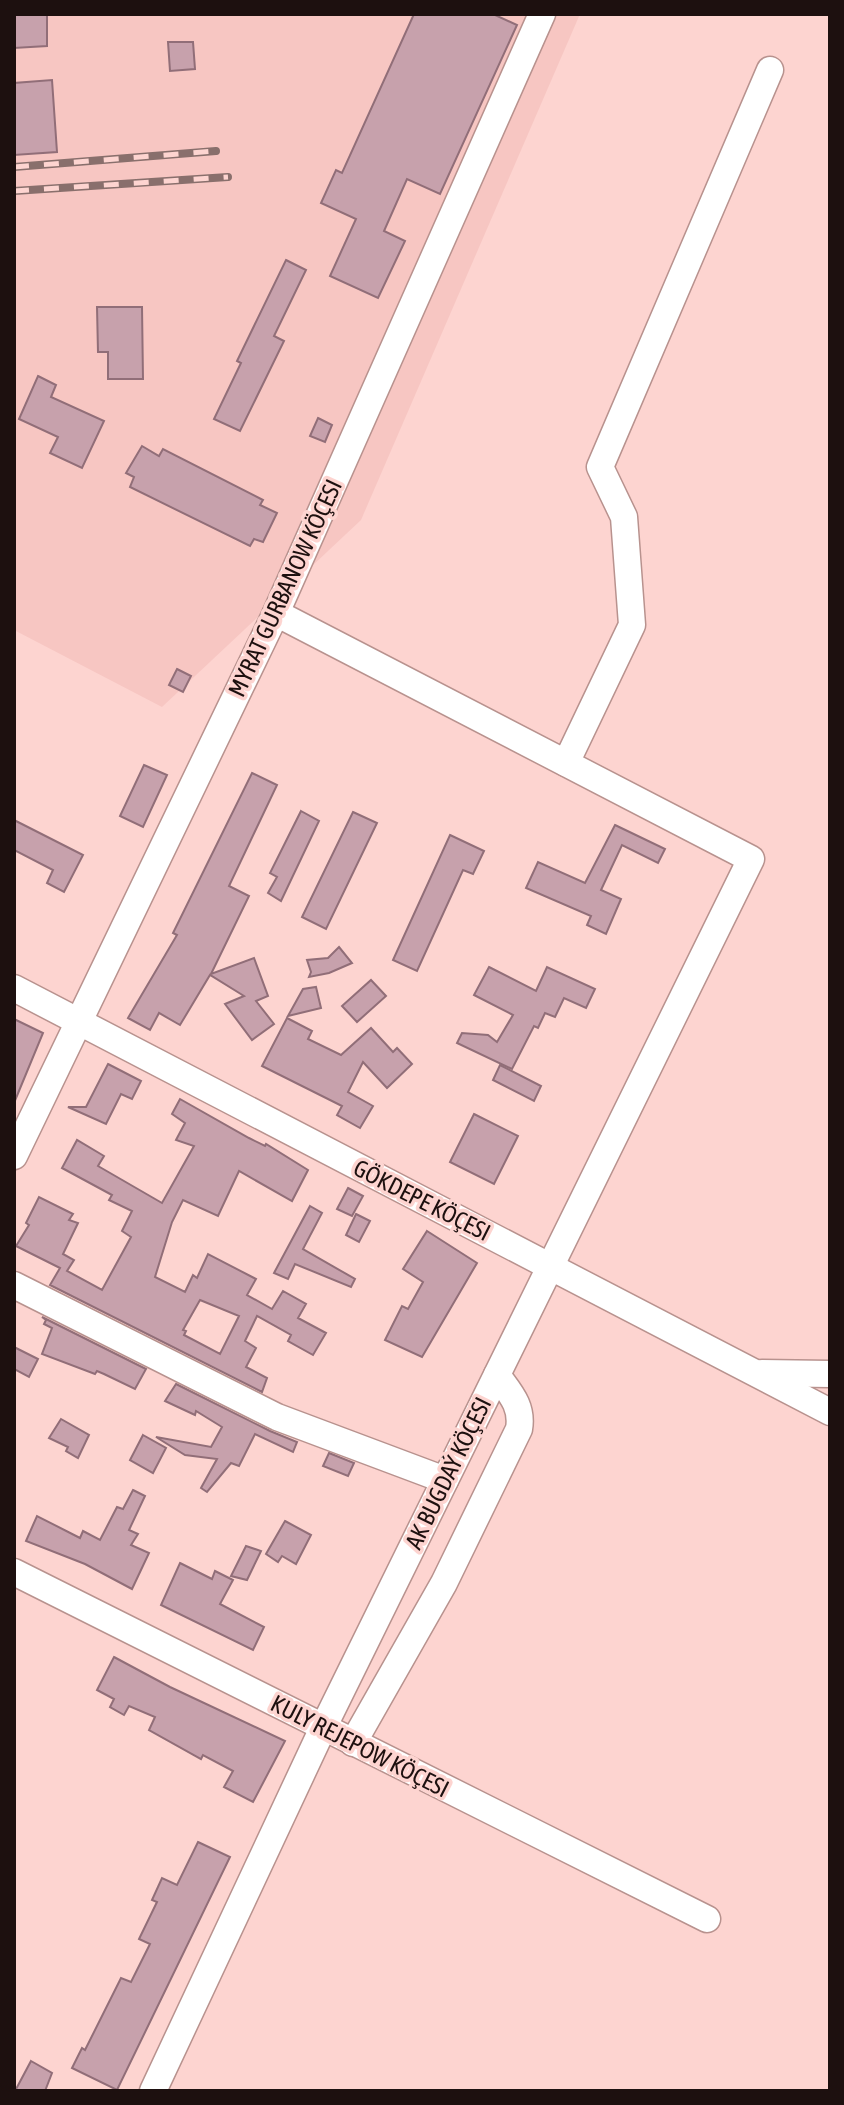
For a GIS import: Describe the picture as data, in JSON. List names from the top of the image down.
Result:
{
  "streets": {
    "street": [
      "MYRAT GURBANOW KÖÇESI",
      "GÖKDEPE KÖÇESI",
      "AK BUGDAÝ KÖÇESI",
      "KULY REJEPOW KÖÇESI"
    ]
  },
  "crossings": [
    ["MYRAT GURBANOW KÖÇESI", "GÖKDEPE KÖÇESI"],
    ["GÖKDEPE KÖÇESI", "AK BUGDAÝ KÖÇESI"],
    ["AK BUGDAÝ KÖÇESI", "KULY REJEPOW KÖÇESI"]
  ]
}
